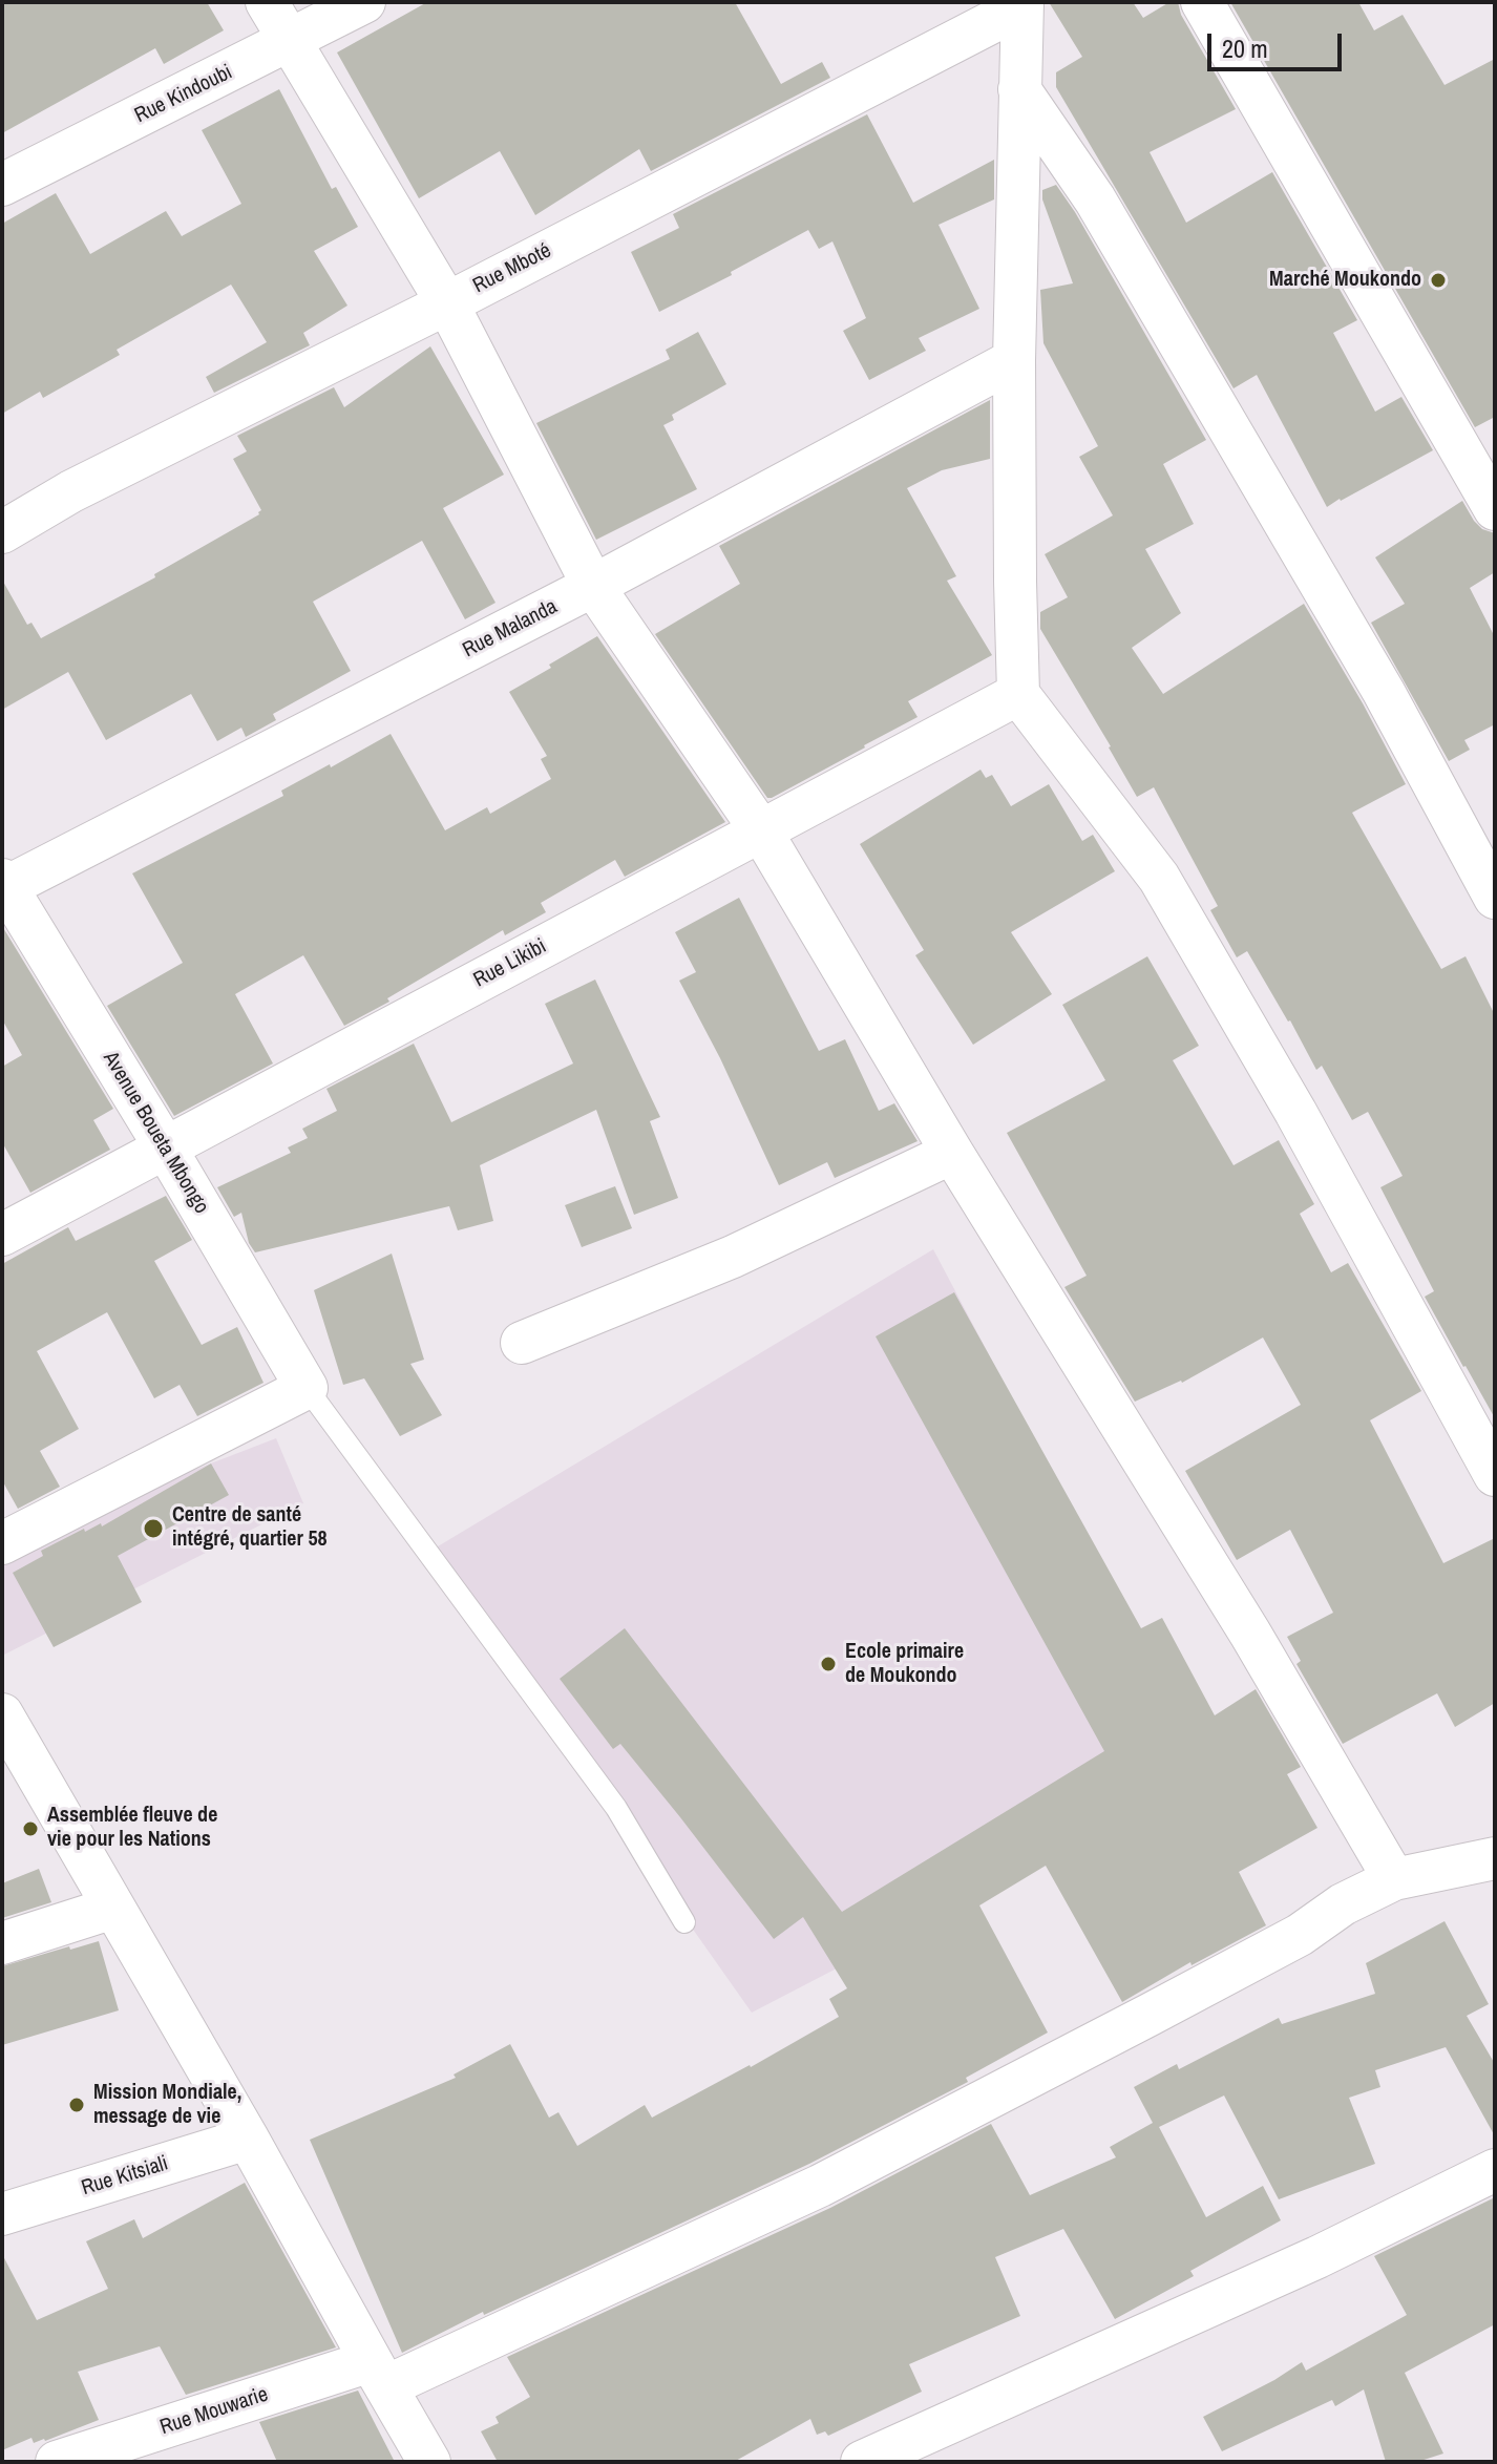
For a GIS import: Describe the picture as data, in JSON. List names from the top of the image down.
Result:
{
  "streets": {
    "street": [
      "Rue Kindoubi",
      "Rue Mboté",
      "Rue Malanda",
      "Rue Likibi",
      "Avenue Boueta Mbongo",
      "Rue Kitsiali",
      "Rue Mouwarie"
    ]
  },
  "crossings": [
    ["Rue Malanda", "Avenue Boueta Mbongo"],
    ["Rue Likibi", "Avenue Boueta Mbongo"]
  ],
  "places": [
    "Marché Moukondo",
    "Centre de santé intégré, quartier 58",
    "Ecole primaire de Moukondo",
    "Assemblée fleuve de vie pour les Nations",
    "Mission Mondiale, message de vie"
  ],
  "scale_bar": "20 m"
}
